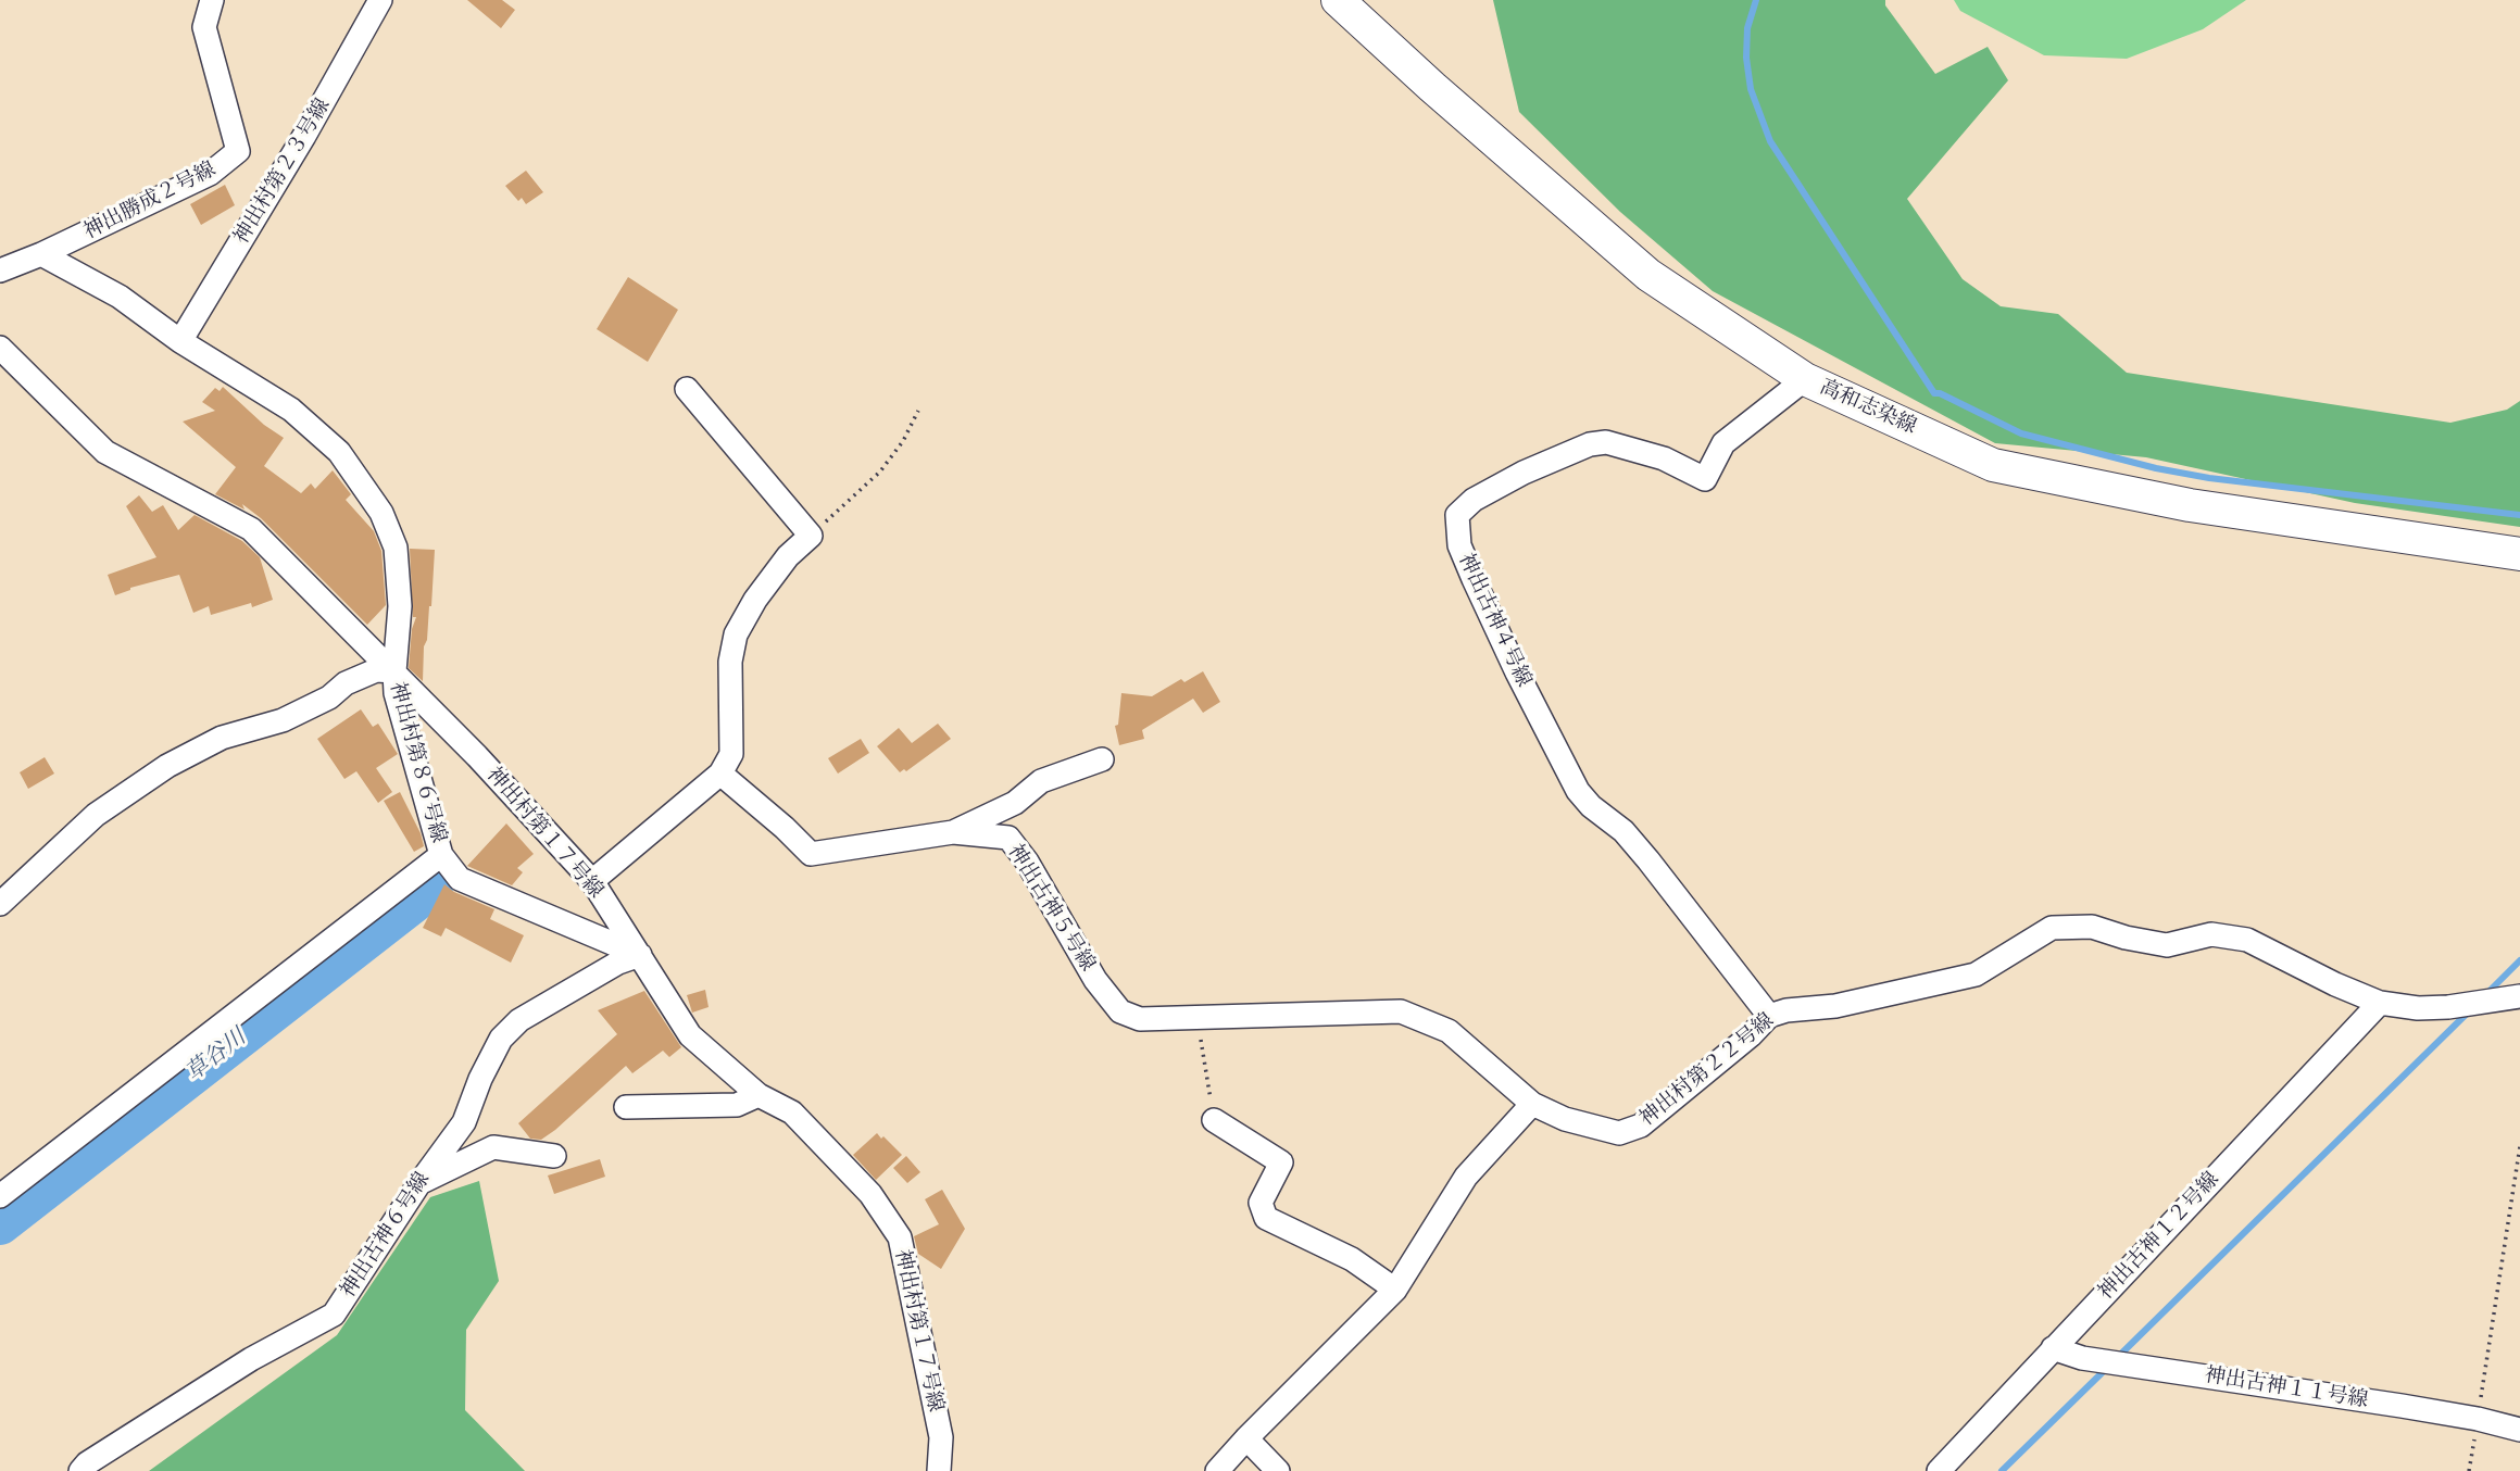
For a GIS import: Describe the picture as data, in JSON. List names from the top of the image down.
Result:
{
  "streets": {
    "street": [
      "神出村第２３号線",
      "神出勝成２号線",
      "高和志染線",
      "神出古神４号線",
      "神出村第８６号線",
      "神出村第１７号線",
      "神出古神５号線",
      "神出村第２２号線",
      "神出古神６号線",
      "神出古神１２号線",
      "神出古神１１号線"
    ]
  },
  "crossings": [
    ["神出村第２３号線", "神出村第８６号線"],
    ["高和志染線", "神出古神４号線"],
    ["神出古神４号線", "神出村第２２号線"],
    ["神出村第８６号線", "神出村第１７号線"],
    ["神出村第８６号線", "神出古神６号線"],
    ["神出村第１７号線", "神出古神６号線"],
    ["神出古神５号線", "神出村第２２号線"],
    ["神出村第２２号線", "神出古神１２号線"],
    ["神出古神１２号線", "神出古神１１号線"]
  ],
  "water": ["草谷川"]
}
